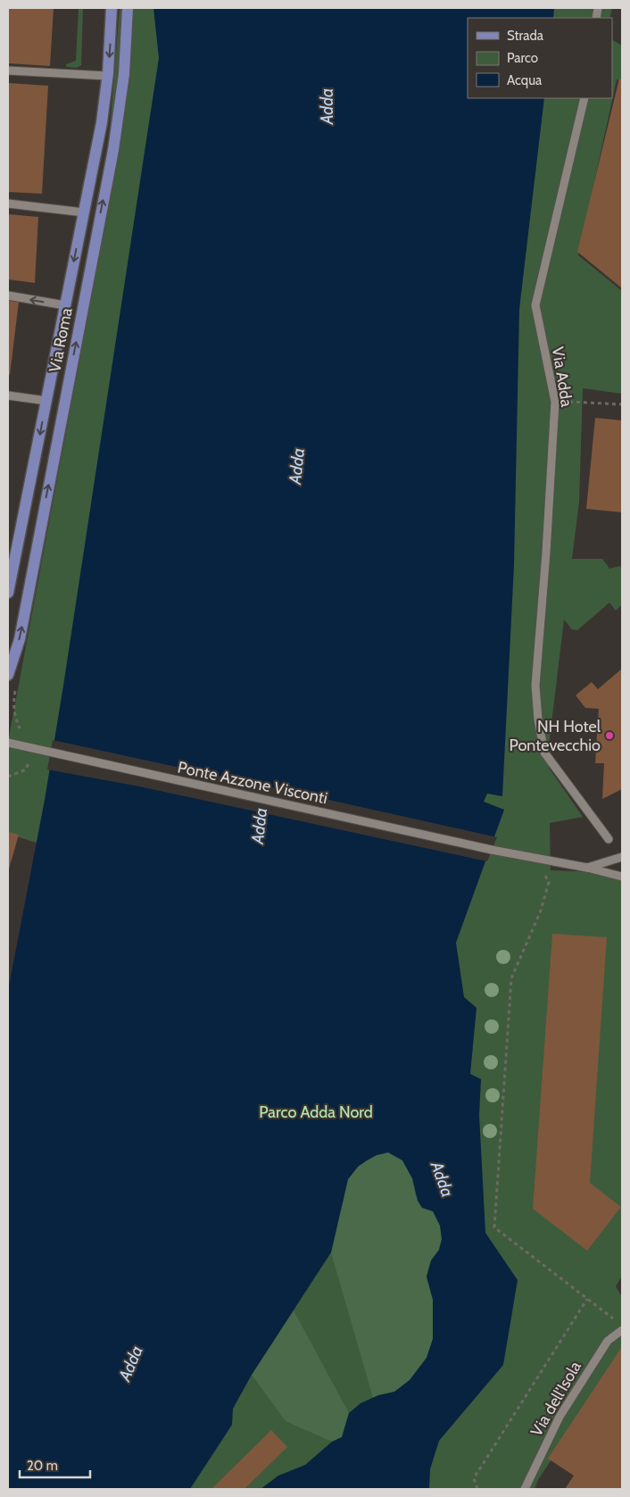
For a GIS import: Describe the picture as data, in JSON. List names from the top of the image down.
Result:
{
  "streets": {
    "main road": ["Via Roma"],
    "street": ["Via Adda", "Ponte Azzone Visconti", "Via dell'Isola"]
  },
  "water": ["Adda"],
  "parks": ["Parco Adda Nord"],
  "places": ["NH Hotel Pontevecchio"],
  "legend": ["Strada", "Parco", "Acqua"],
  "scale_bar": "20 m"
}
